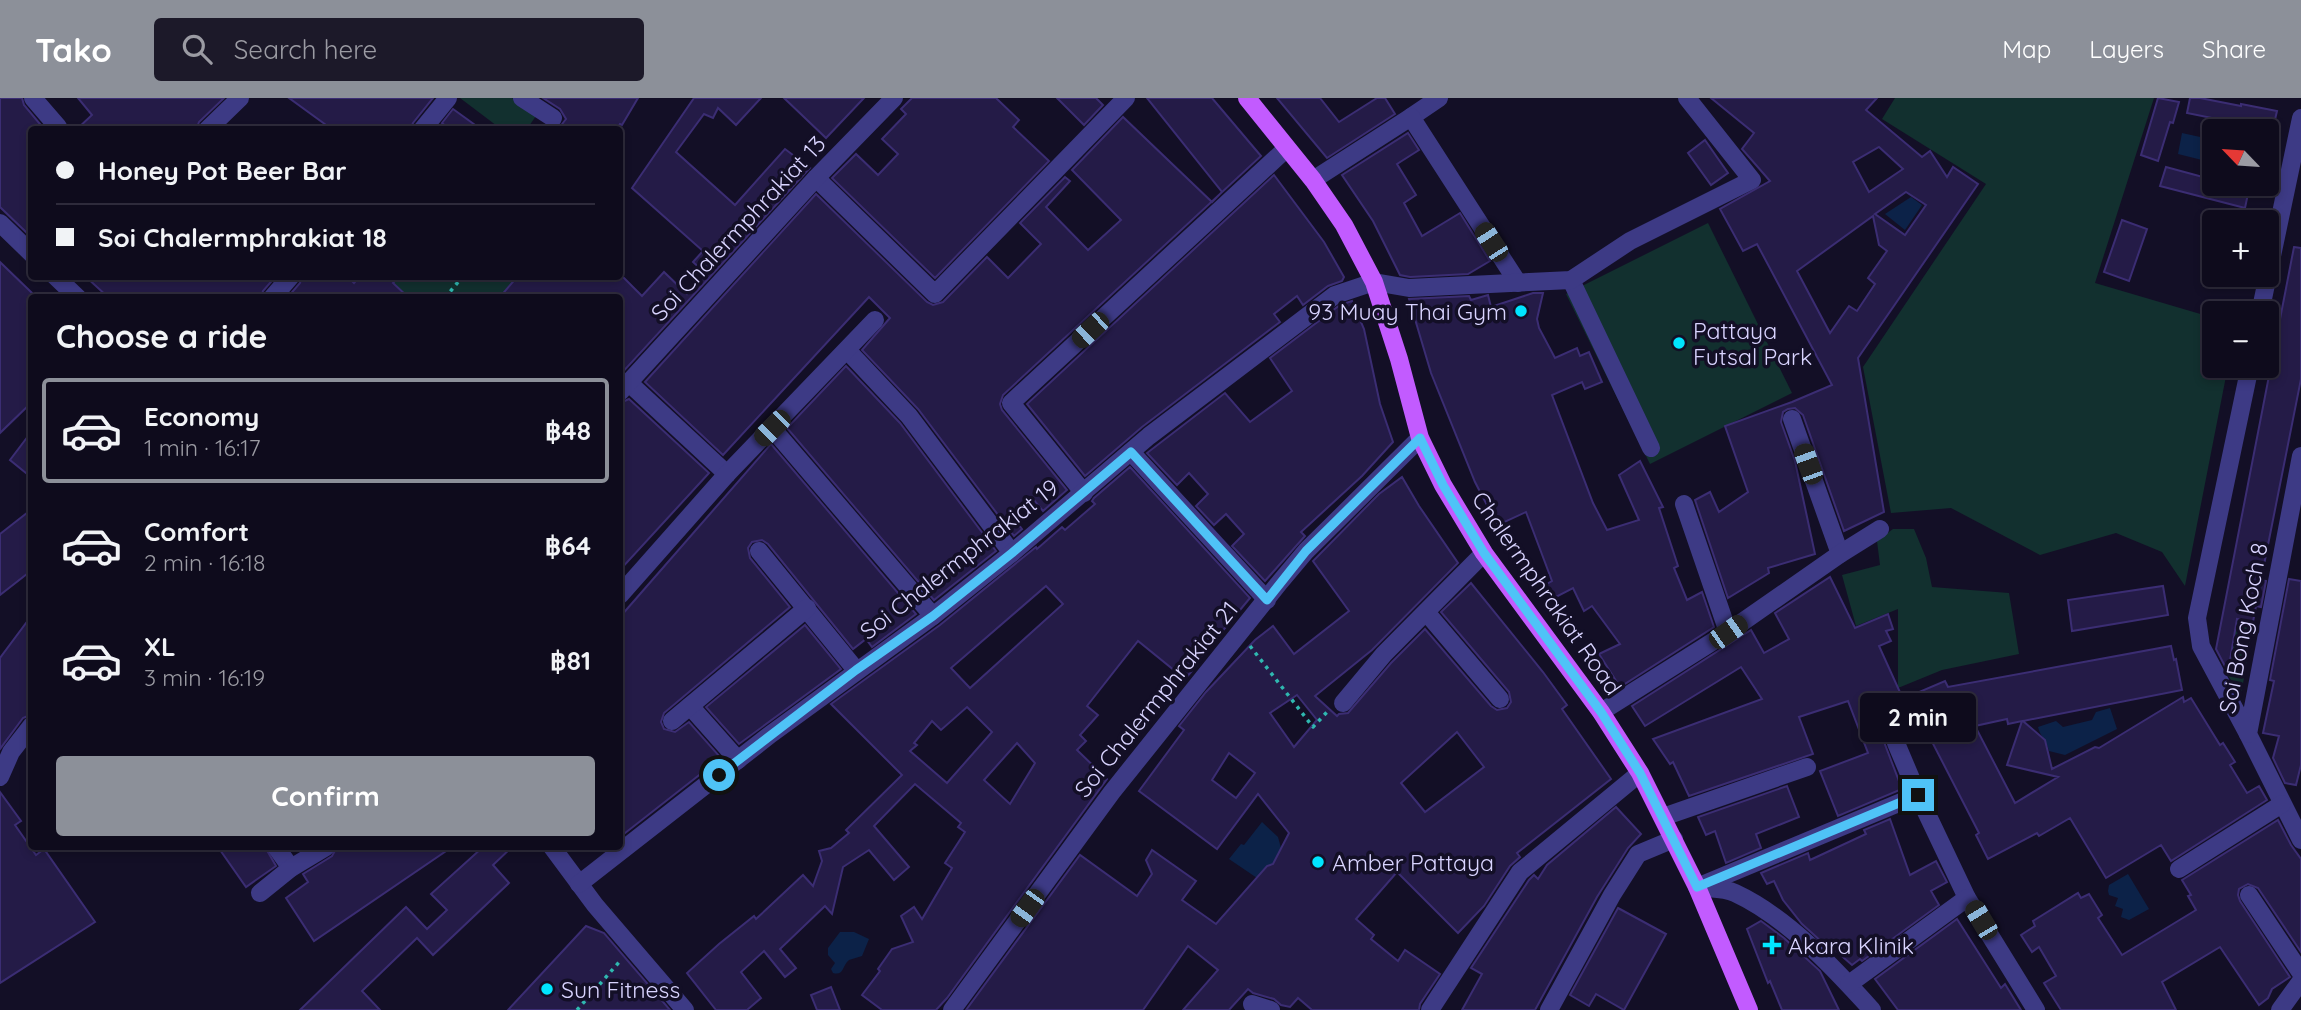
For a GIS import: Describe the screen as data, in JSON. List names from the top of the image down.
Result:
{
  "streets": {
    "main road": ["Chalermphrakiat Road"],
    "street": [
      "Soi Chalermphrakiat 13",
      "Soi Chalermphrakiat 19",
      "Soi Bong Koch 8",
      "Soi Chalermphrakiat 21"
    ]
  },
  "crossings": [
    ["Soi Chalermphrakiat 19", "Chalermphrakiat Road"],
    ["Chalermphrakiat Road", "Soi Chalermphrakiat 21"]
  ],
  "places": {
    "other": [
      "93 Muay Thai Gym",
      "Pattaya Futsal Park",
      "Amber Pattaya",
      "Sun Fitness"
    ],
    "health": ["Akara Klinik"]
  },
  "north": "top left",
  "page": {
    "header": "Tako",
    "search": "Search here",
    "nav": ["Map", "Layers", "Share"],
    "map_buttons": ["+", "−"],
    "banner": ["Honey Pot Beer Bar", "Soi Chalermphrakiat 18"],
    "heading": "Choose a ride",
    "list": [
      {
        "name": "Economy",
        "note": "1 min · 16:17",
        "value": "฿48"
      },
      {
        "name": "Comfort",
        "note": "2 min · 16:18",
        "value": "฿64"
      },
      {
        "name": "XL",
        "note": "3 min · 16:19",
        "value": "฿81"
      }
    ],
    "bubble": "2 min",
    "buttons": "Confirm"
  }
}
